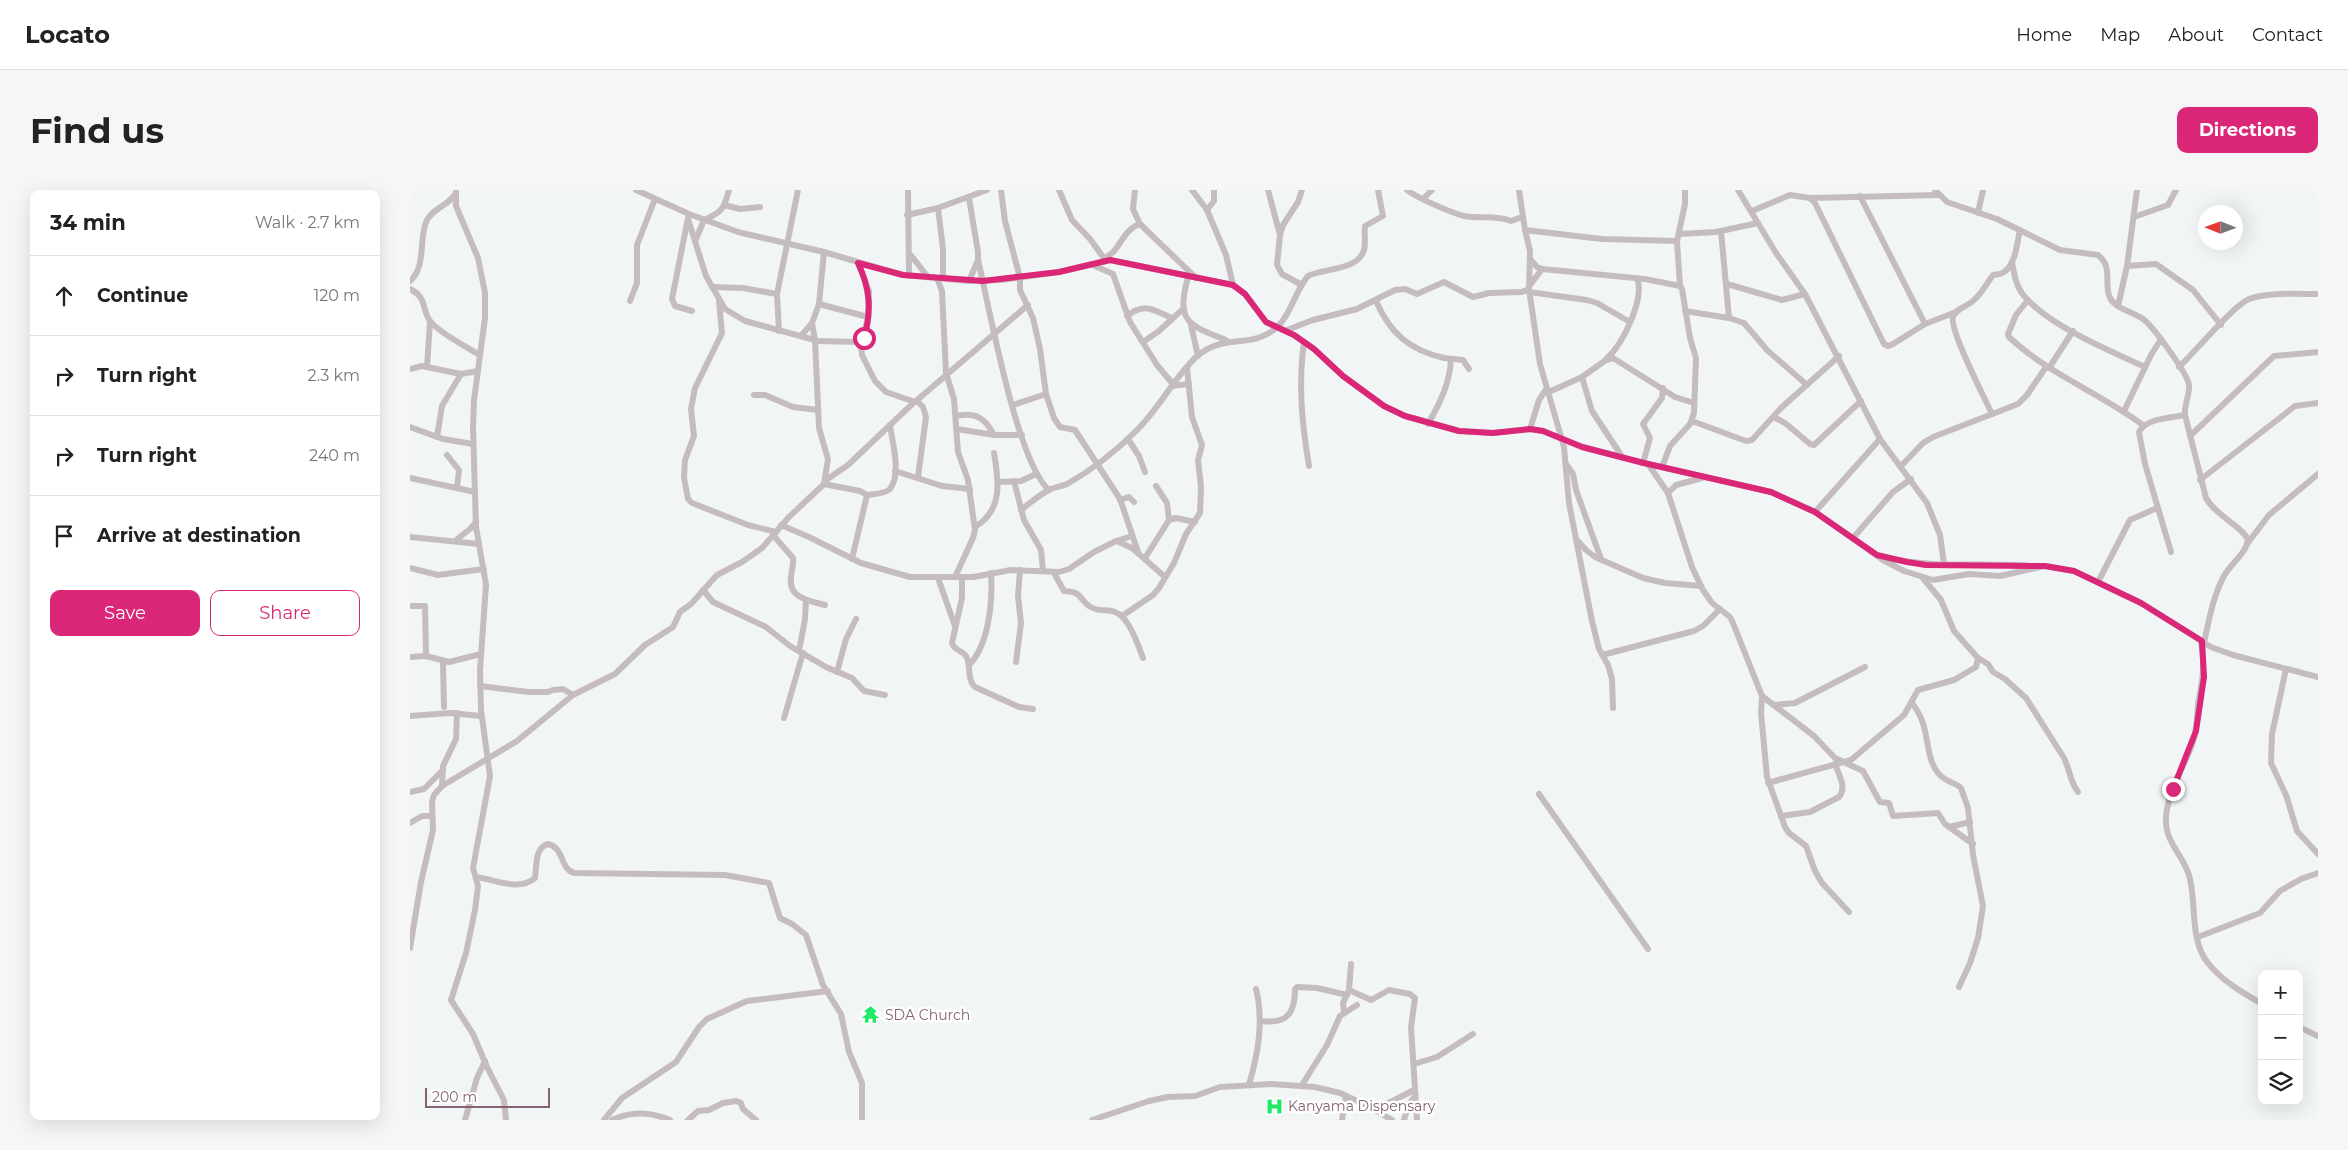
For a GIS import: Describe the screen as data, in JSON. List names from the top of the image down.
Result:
{
  "places": {
    "temple": ["SDA Church"],
    "hospital": ["Kanyama Dispensary"]
  },
  "scale_bar": "200 m",
  "north": "left",
  "page": {
    "header": "Locato",
    "nav": [
      "Home",
      "Map",
      "About",
      "Contact"
    ],
    "buttons": [
      "Directions",
      ["Save", "Share"]
    ],
    "title": "Find us",
    "heading": ["34 min", "Walk · 2.7 km"],
    "list": [
      ["Continue", "120 m"],
      ["Turn right", "2.3 km"],
      ["Turn right", "240 m"],
      "Arrive at destination"
    ],
    "map_buttons": ["+", "−"],
    "scale": "200 m"
  }
}
